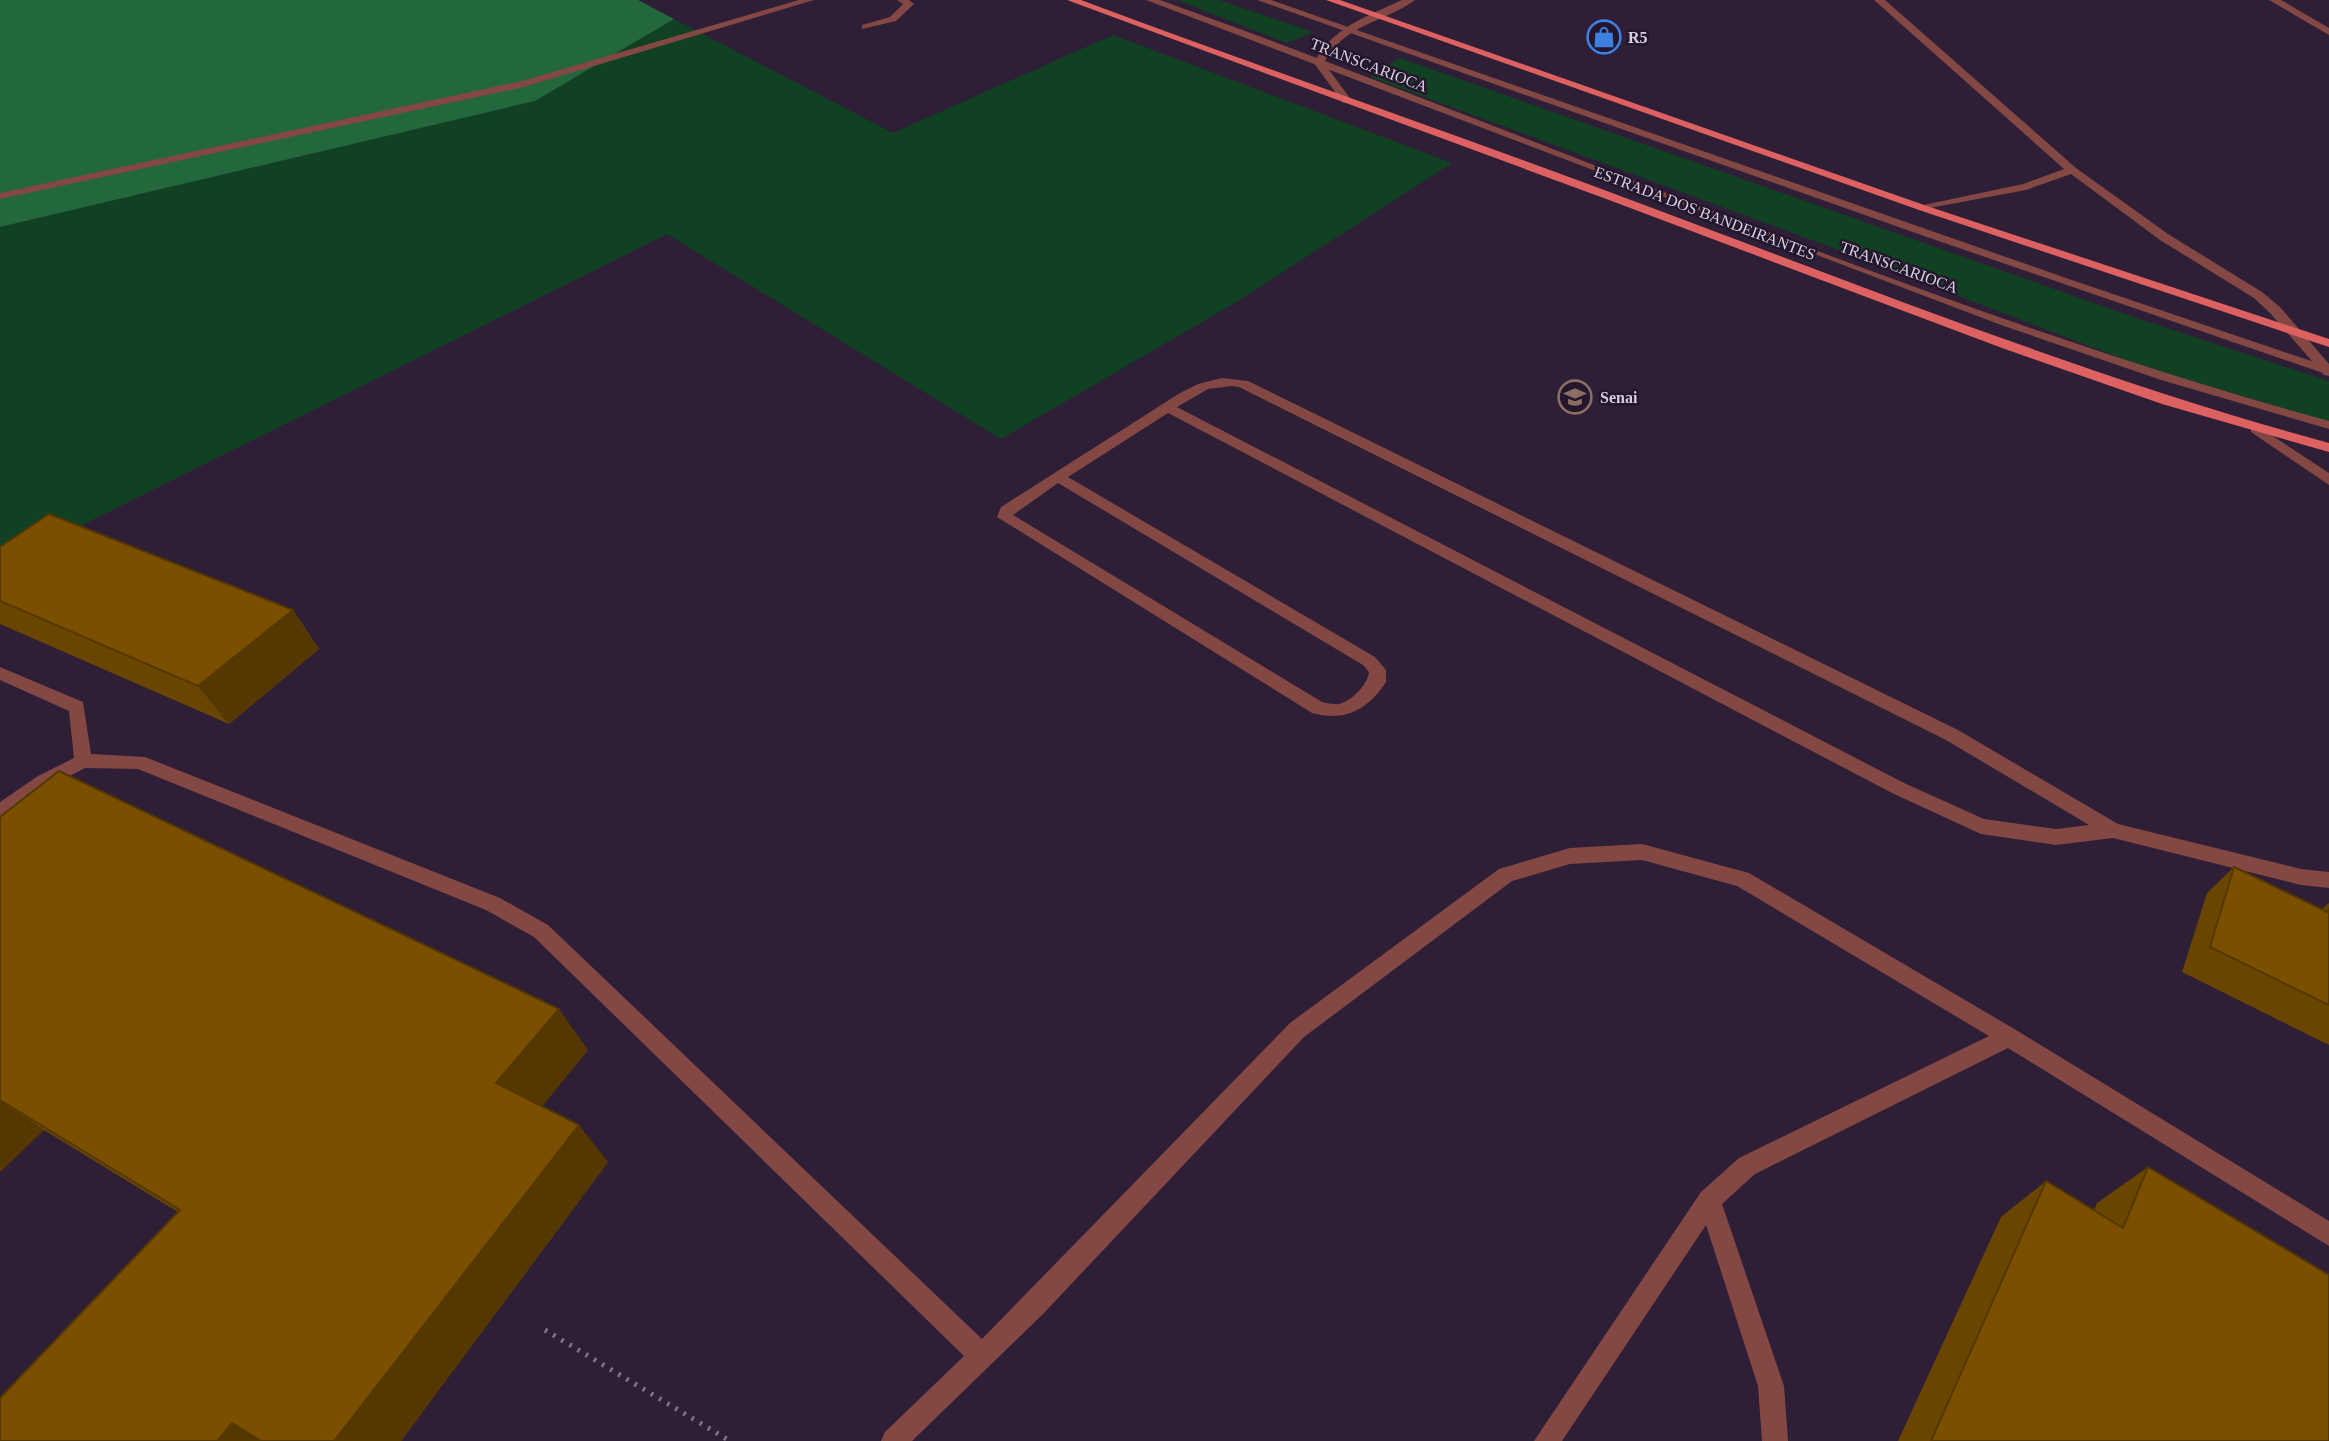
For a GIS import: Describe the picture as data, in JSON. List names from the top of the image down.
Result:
{
  "streets": {
    "main road": ["ESTRADA DOS BANDEIRANTES"],
    "street": ["TRANSCARIOCA"]
  },
  "places": {
    "shop": ["R5"],
    "school or university": ["Senai"]
  }
}
